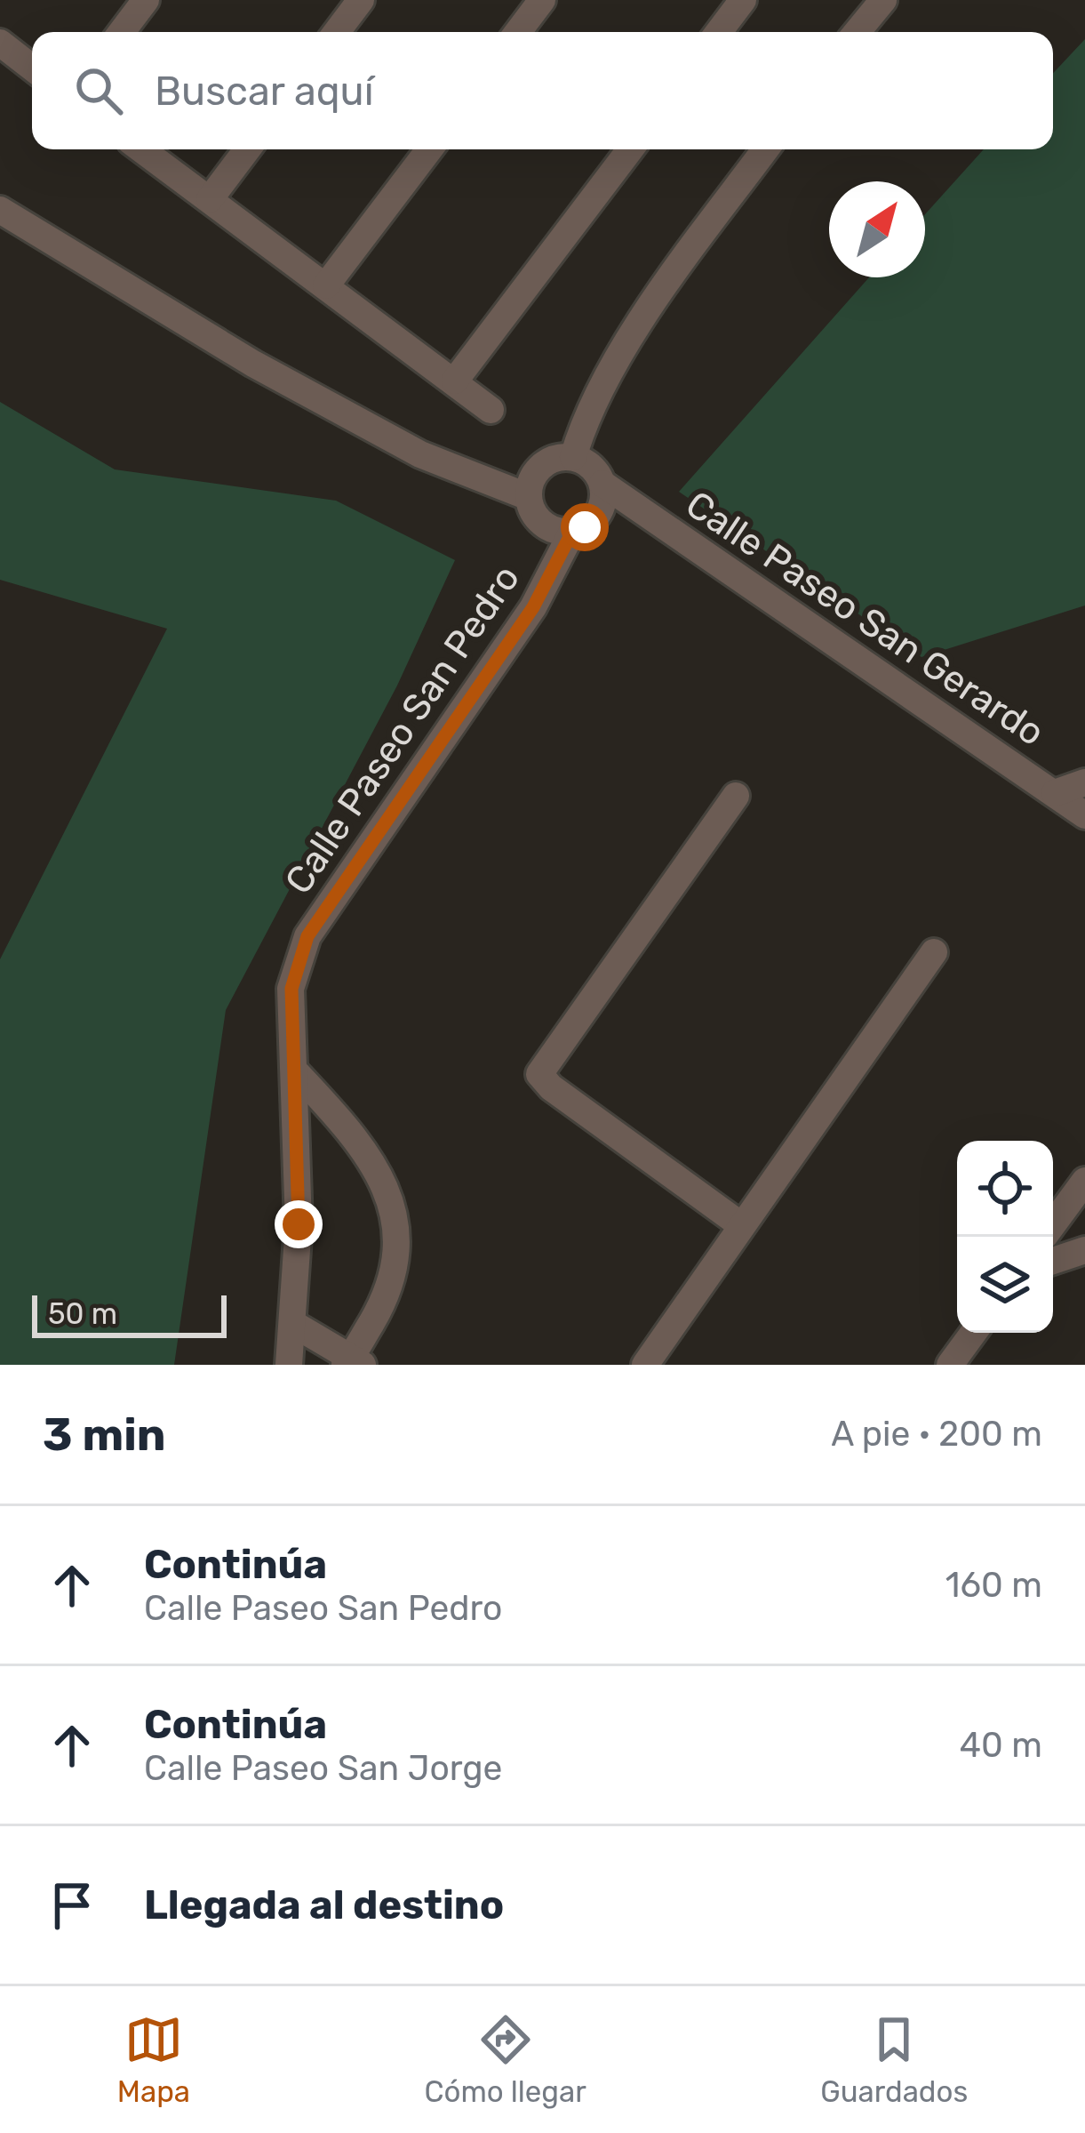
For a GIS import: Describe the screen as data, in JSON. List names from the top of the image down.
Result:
{
  "streets": {
    "street": ["Calle Paseo San Gerardo", "Calle Paseo San Pedro"]
  },
  "crossings": [
    ["Calle Paseo San Gerardo", "Calle Paseo San Pedro"]
  ],
  "scale_bar": "50 m",
  "north": "top right",
  "page": {
    "search": "Buscar aquí",
    "scale": "50 m",
    "heading": ["3 min", "A pie · 200 m"],
    "list": [
      ["Continúa", "Calle Paseo San Pedro", "160 m"],
      ["Continúa", "Calle Paseo San Jorge", "40 m"],
      "Llegada al destino"
    ],
    "nav": ["Mapa", "Cómo llegar", "Guardados"]
  }
}
